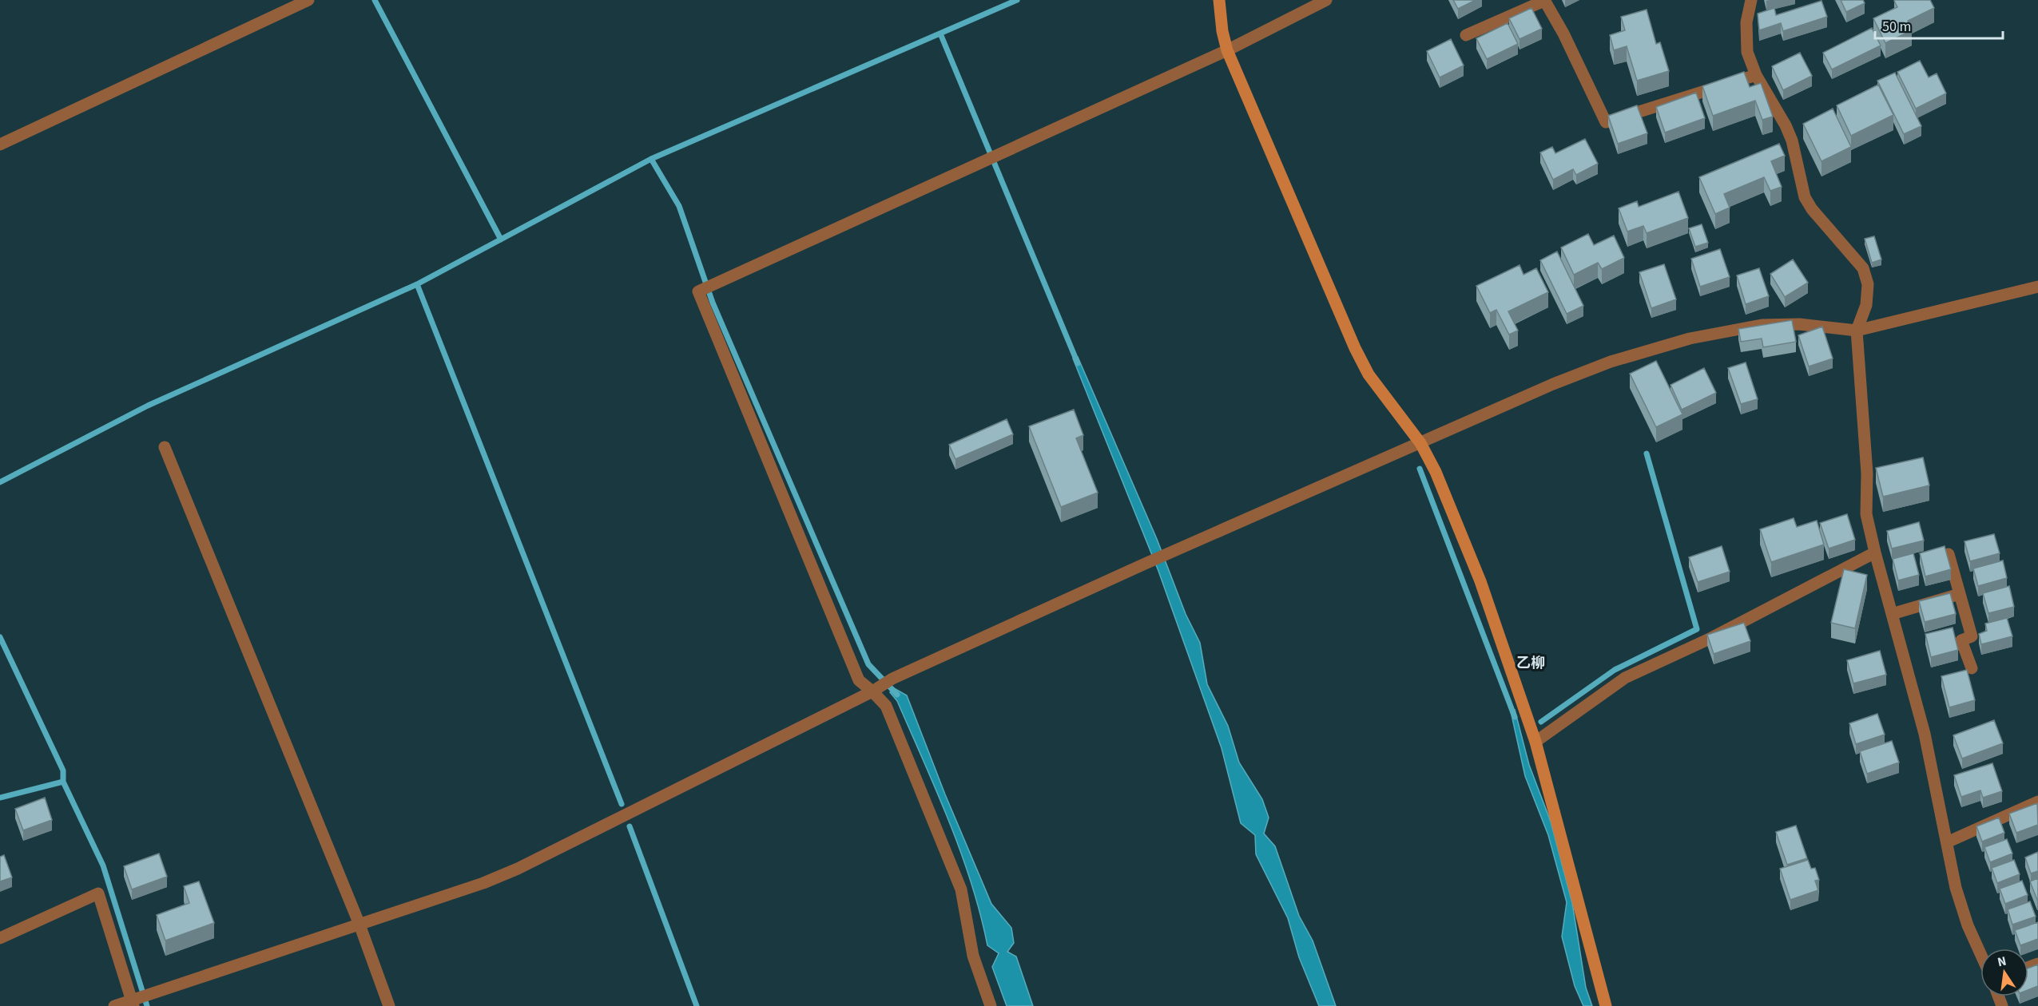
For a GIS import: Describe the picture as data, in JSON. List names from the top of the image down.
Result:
{
  "districts": ["乙柳"],
  "scale_bar": "50 m",
  "north": "top"
}
